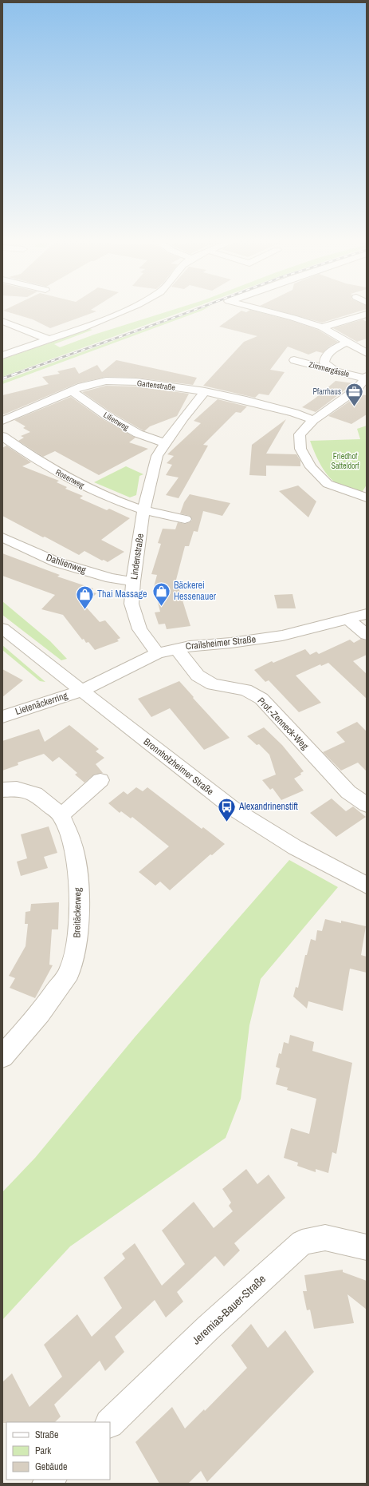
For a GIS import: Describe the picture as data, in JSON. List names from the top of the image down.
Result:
{
  "streets": {
    "street": [
      "Zimmergässle",
      "Gartenstraße",
      "Lilienweg",
      "Rosenweg",
      "Lindenstraße",
      "Dahlienweg",
      "Crailsheimer Straße",
      "Lietenäckerring",
      "Prof.-Zenneck-Weg",
      "Bronnholzheimer Straße",
      "Breitäckerweg",
      "Jeremias-Bauer-Straße"
    ]
  },
  "crossings": [
    ["Gartenstraße", "Lilienweg"],
    ["Gartenstraße", "Lindenstraße"],
    ["Lilienweg", "Lindenstraße"],
    ["Rosenweg", "Lindenstraße"],
    ["Lindenstraße", "Dahlienweg"],
    ["Lindenstraße", "Crailsheimer Straße"],
    ["Crailsheimer Straße", "Lietenäckerring"],
    ["Crailsheimer Straße", "Prof.-Zenneck-Weg"],
    ["Crailsheimer Straße", "Bronnholzheimer Straße"],
    ["Lietenäckerring", "Bronnholzheimer Straße"]
  ],
  "parks": ["Friedhof Satteldorf"],
  "places": {
    "office": ["Pfarrhaus"],
    "shop": ["Bäckerei Hessenauer", "Thai Massage"],
    "bus stop": ["Alexandrinenstift"]
  },
  "legend": ["Straße", "Park", "Gebäude"]
}
